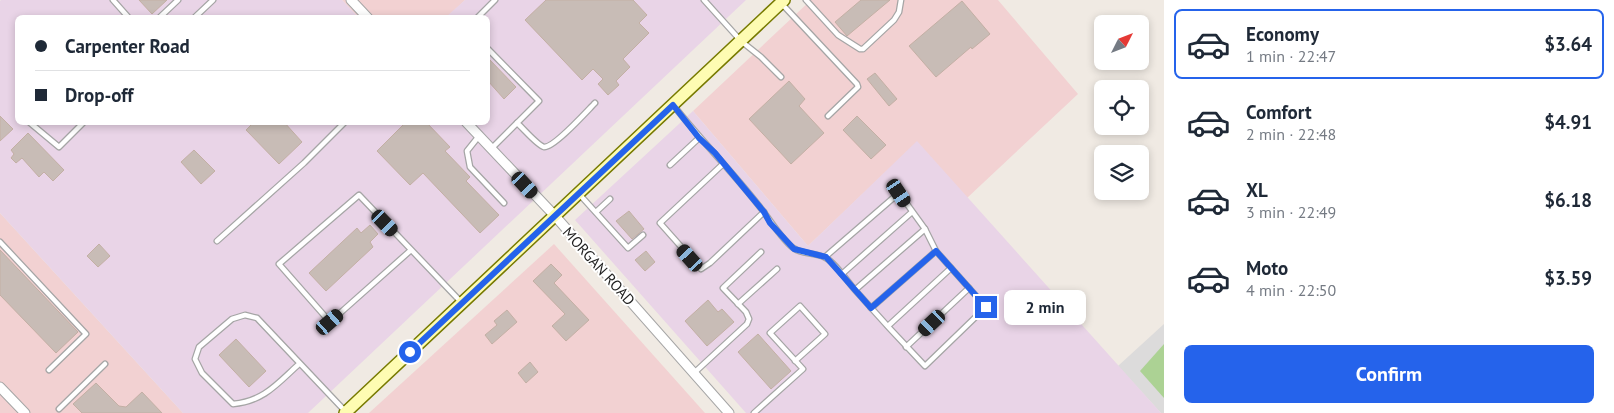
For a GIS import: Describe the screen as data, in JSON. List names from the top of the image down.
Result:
{
  "streets": {
    "street": ["MORGAN ROAD"]
  },
  "north": "top right",
  "page": {
    "list": [
      {
        "name": "Economy",
        "note": "1 min · 22:47",
        "value": "$3.64"
      },
      {
        "name": "Comfort",
        "note": "2 min · 22:48",
        "value": "$4.91"
      },
      {
        "name": "XL",
        "note": "3 min · 22:49",
        "value": "$6.18"
      },
      {
        "name": "Moto",
        "note": "4 min · 22:50",
        "value": "$3.59"
      }
    ],
    "banner": ["Carpenter Road", "Drop-off"],
    "bubble": "2 min",
    "buttons": "Confirm"
  }
}
